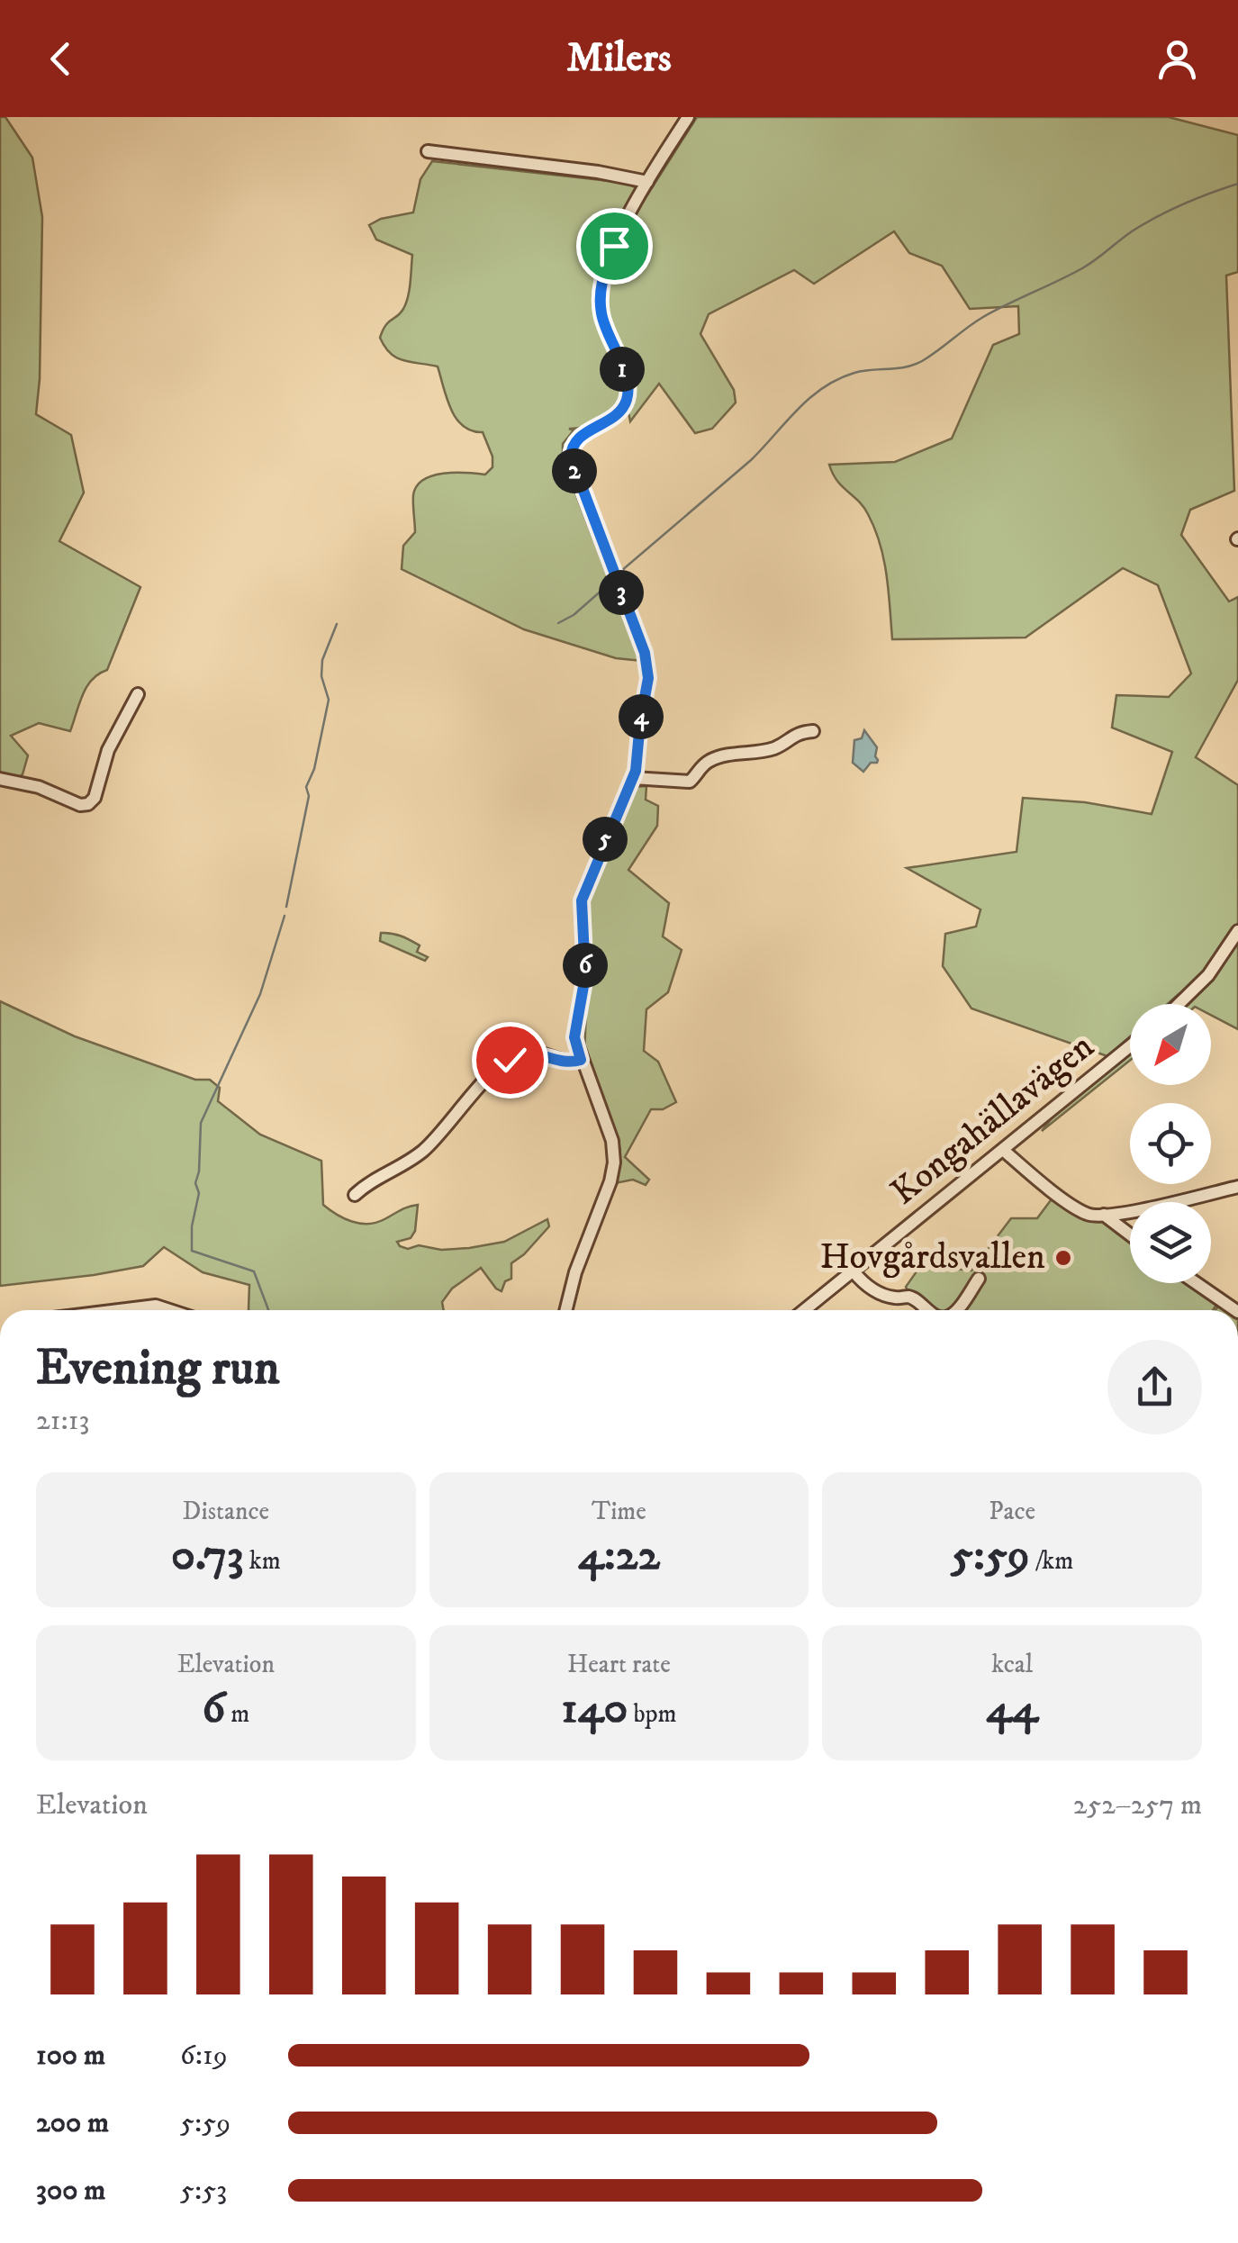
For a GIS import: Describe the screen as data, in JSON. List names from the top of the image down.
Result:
{
  "streets": {
    "street": ["Kongahällavägen"]
  },
  "places": ["Hovgårdsvallen"],
  "north": "bottom left",
  "page": {
    "header": "Milers",
    "pins": [
      "1",
      "2",
      "3",
      "4",
      "5",
      "6"
    ],
    "heading": ["Evening run", "21:13"],
    "stats": [
      ["Distance", "0.73 km"],
      ["Time", "4:22"],
      ["Pace", "5:59 /km"],
      ["Elevation", "6 m"],
      ["Heart rate", "140 bpm"],
      ["kcal", "44"]
    ],
    "chart": ["Elevation", "252–257 m"],
    "list": [
      {
        "name": "100 m",
        "note": "6:19"
      },
      {
        "name": "200 m",
        "note": "5:59"
      },
      {
        "name": "300 m",
        "note": "5:53"
      }
    ]
  }
}
